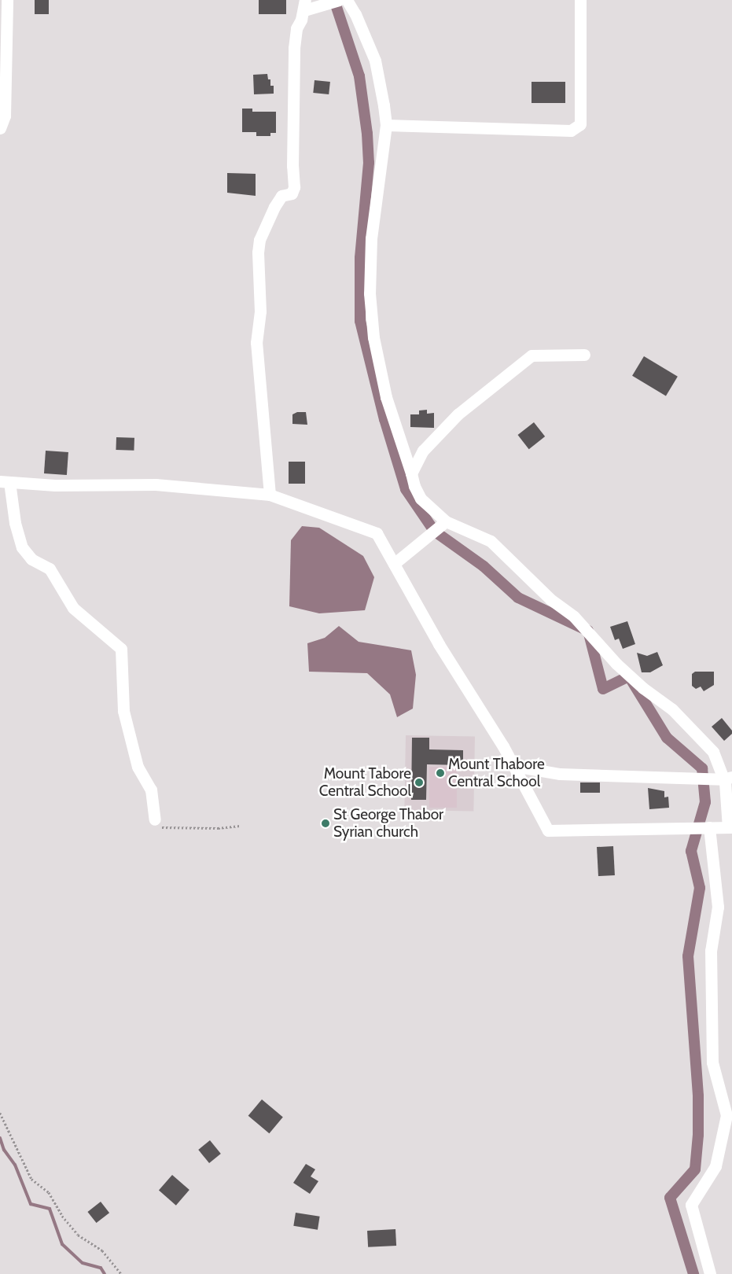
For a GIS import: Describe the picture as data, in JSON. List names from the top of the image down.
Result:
{
  "places": ["Mount Thabore Central School", "Mount Tabore Central School", "St George Thabor Syrian church"]
}
